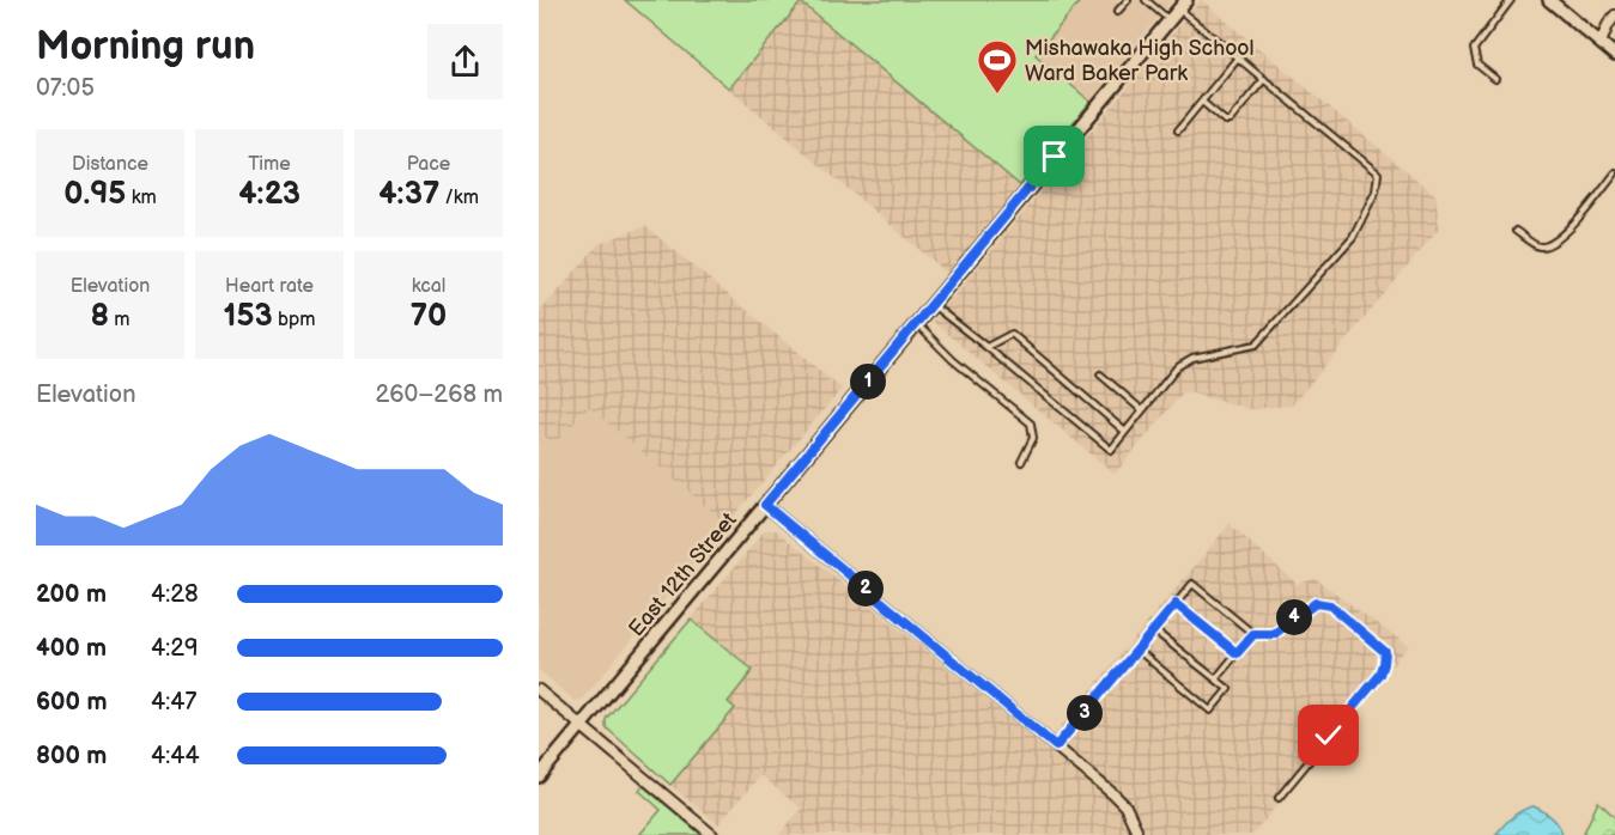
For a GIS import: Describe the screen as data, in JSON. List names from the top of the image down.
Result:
{
  "streets": {
    "street": ["East 12th Street"]
  },
  "places": {
    "sports": ["Mishawaka High School Ward Baker Park"]
  },
  "page": {
    "heading": ["Morning run", "07:05"],
    "stats": [
      ["Distance", "0.95 km"],
      ["Time", "4:23"],
      ["Pace", "4:37 /km"],
      ["Elevation", "8 m"],
      ["Heart rate", "153 bpm"],
      ["kcal", "70"]
    ],
    "pins": [
      "1",
      "2",
      "4",
      "3"
    ],
    "chart": ["Elevation", "260–268 m"],
    "list": [
      {
        "name": "200 m",
        "note": "4:28"
      },
      {
        "name": "400 m",
        "note": "4:29"
      },
      {
        "name": "600 m",
        "note": "4:47"
      },
      {
        "name": "800 m",
        "note": "4:44"
      }
    ]
  }
}
